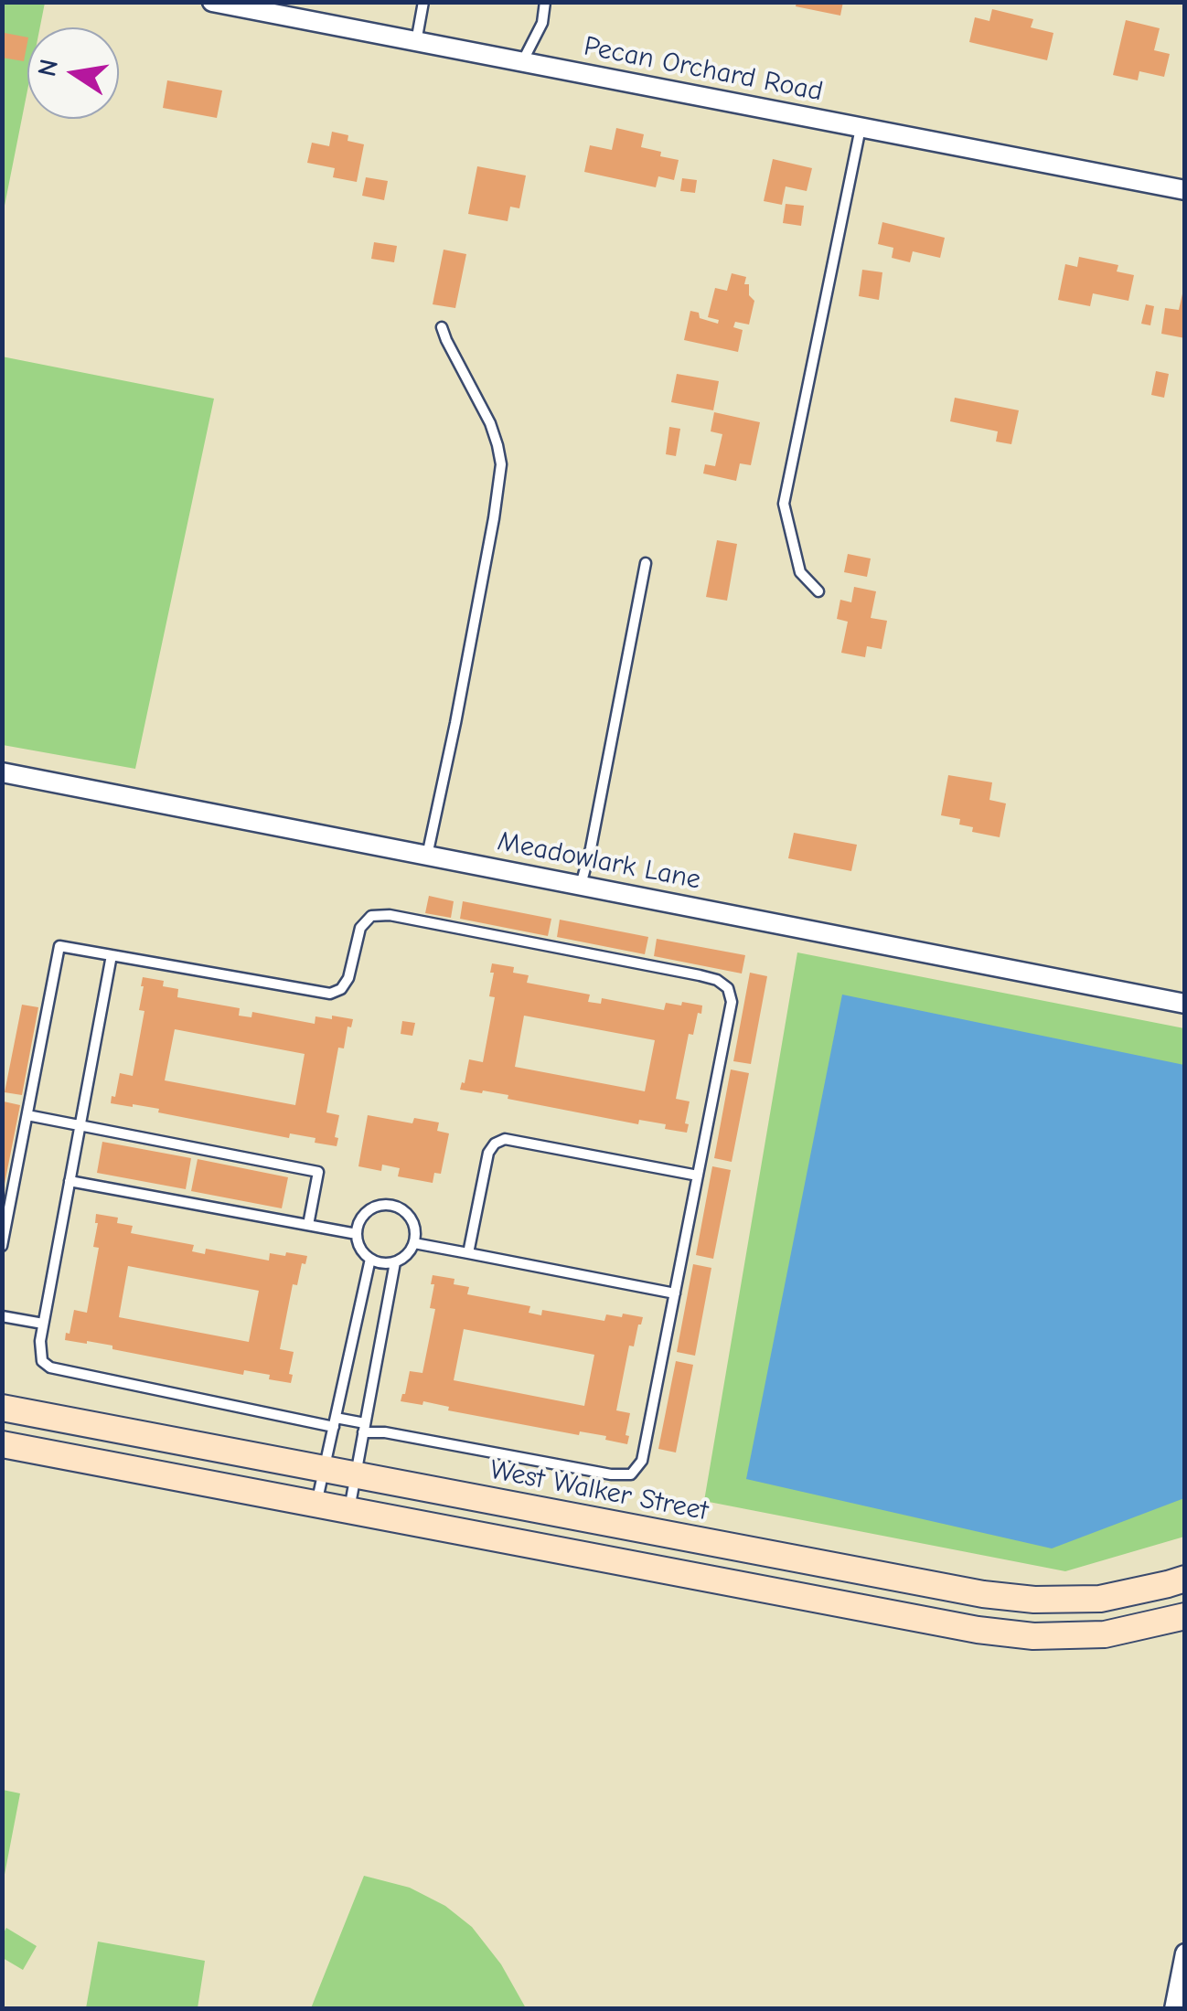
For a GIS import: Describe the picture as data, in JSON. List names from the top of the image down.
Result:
{
  "streets": {
    "street": ["Pecan Orchard Road", "Meadowlark Lane", "West Walker Street"]
  },
  "north": "left"
}
